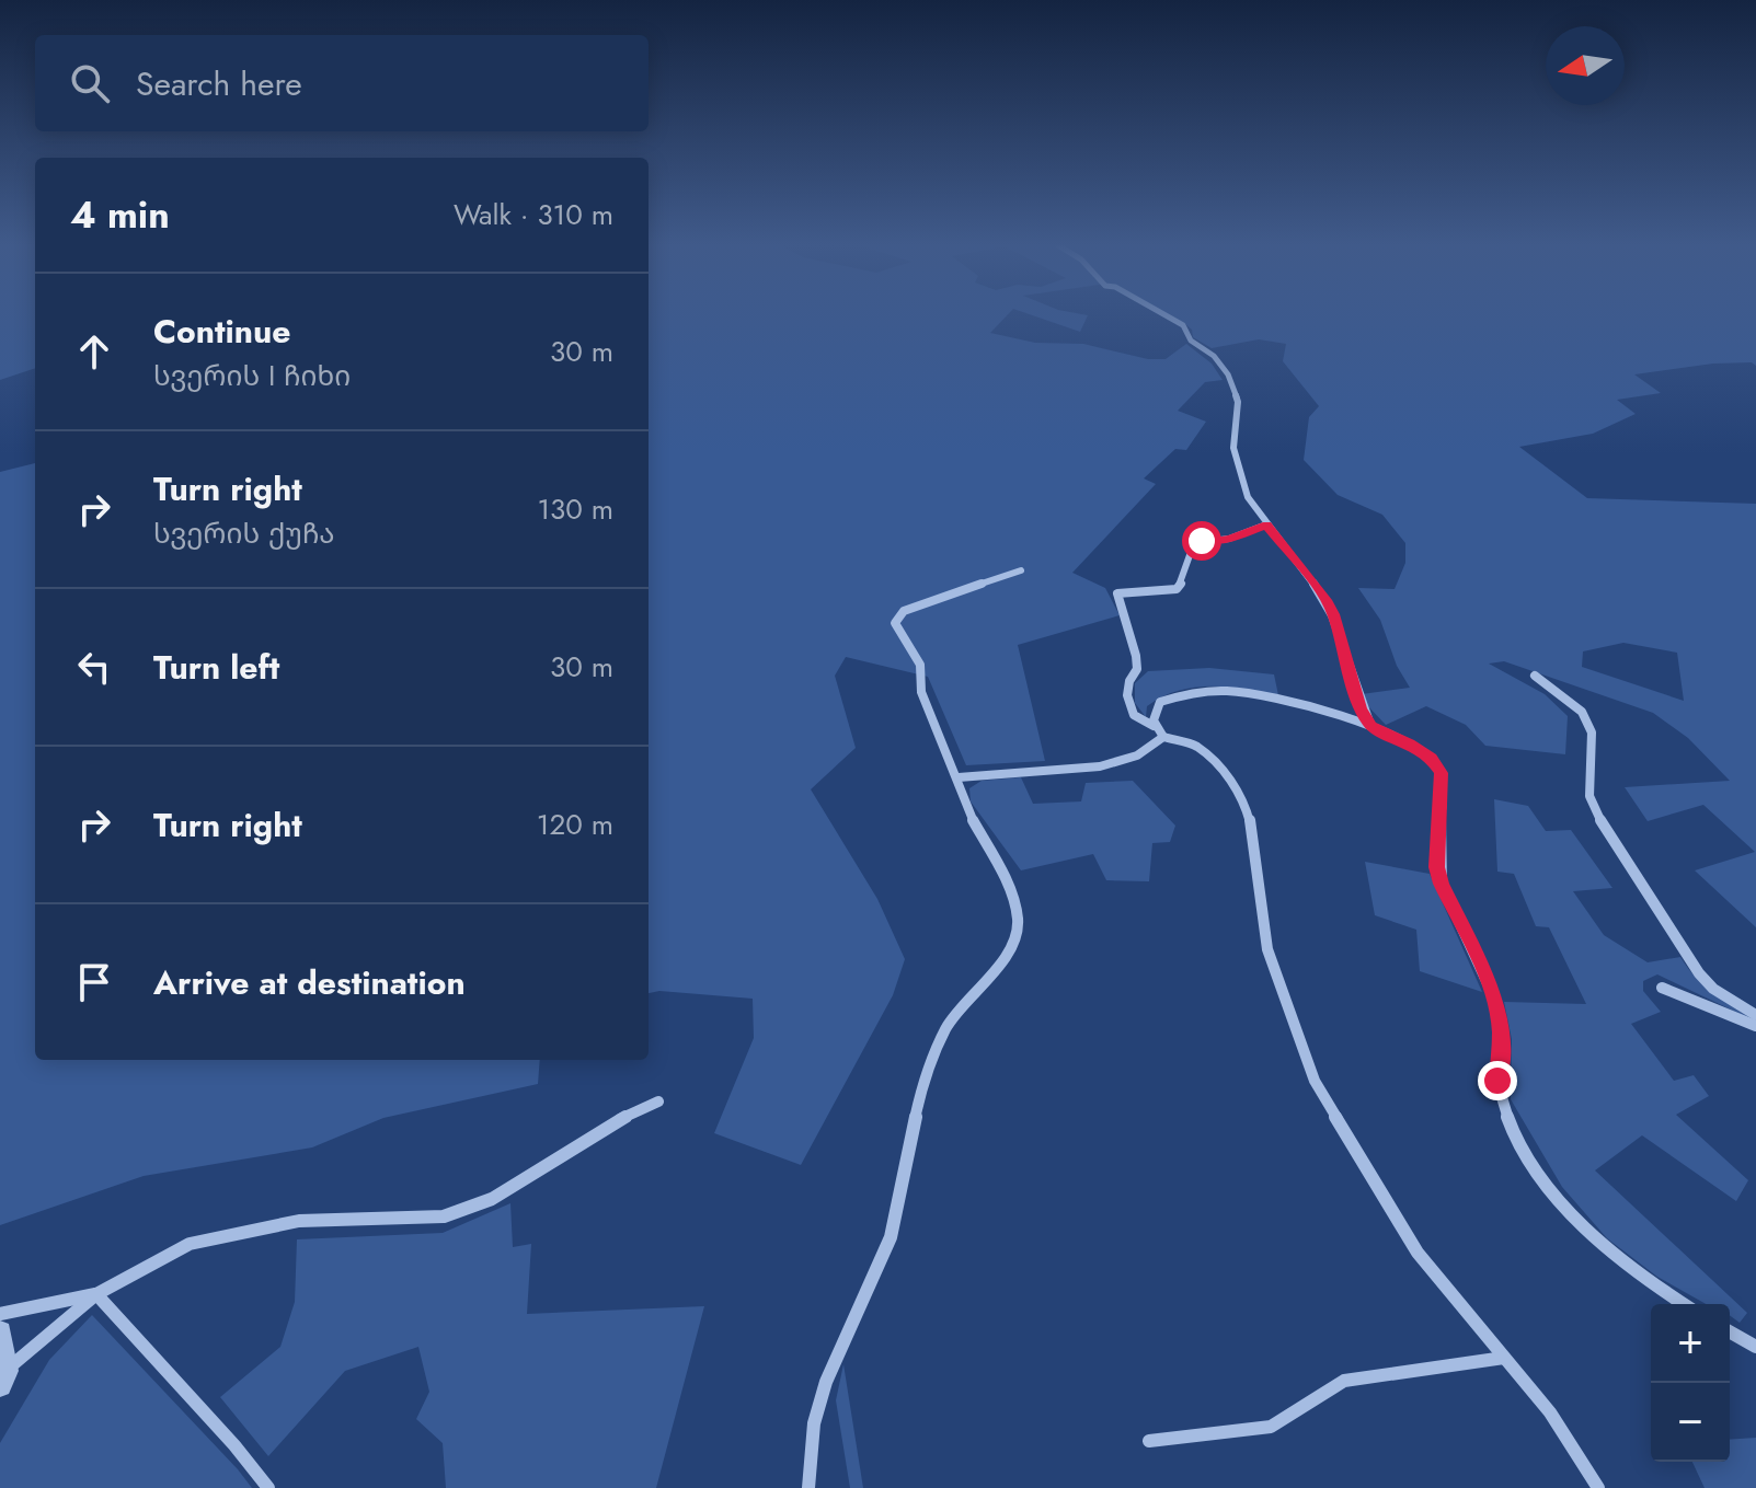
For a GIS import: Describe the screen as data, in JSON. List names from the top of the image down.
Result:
{
  "north": "left",
  "page": {
    "search": "Search here",
    "heading": ["4 min", "Walk · 310 m"],
    "list": [
      ["Continue", "სვერის I ჩიხი", "30 m"],
      ["Turn right", "სვერის ქუჩა", "130 m"],
      ["Turn left", "30 m"],
      ["Turn right", "120 m"],
      "Arrive at destination"
    ],
    "map_buttons": ["+", "−"]
  }
}
